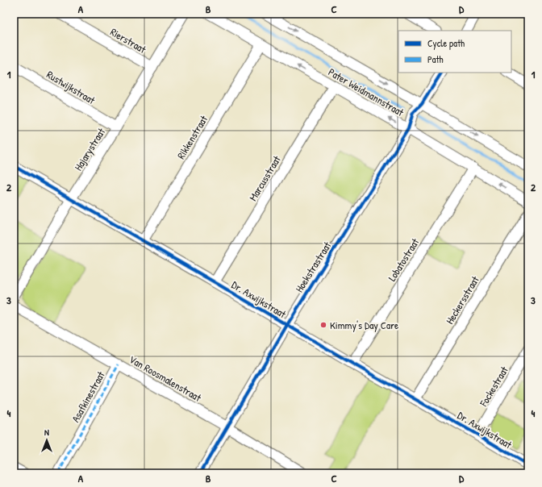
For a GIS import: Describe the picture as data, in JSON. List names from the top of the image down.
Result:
{
  "streets": {
    "street": [
      "Rierstraat",
      "Rustwijkstraat",
      "Pater Weidmannstraat",
      "Rikkenstraat",
      "Hajarystraat",
      "Marcusstraat",
      "Lobatostraat",
      "Hoekstrastraat",
      "Dr. Axwijkstraat",
      "Heckersstraat",
      "Van Roosmalenstraat",
      "Fockestraat",
      "Asafkinestraat"
    ]
  },
  "crossings": [
    ["Rierstraat", "Hajarystraat"],
    ["Rustwijkstraat", "Hajarystraat"],
    ["Pater Weidmannstraat", "Rikkenstraat"],
    ["Pater Weidmannstraat", "Marcusstraat"],
    ["Pater Weidmannstraat", "Lobatostraat"],
    ["Pater Weidmannstraat", "Hoekstrastraat"],
    ["Rikkenstraat", "Dr. Axwijkstraat"],
    ["Hajarystraat", "Dr. Axwijkstraat"],
    ["Marcusstraat", "Dr. Axwijkstraat"],
    ["Lobatostraat", "Dr. Axwijkstraat"],
    ["Hoekstrastraat", "Dr. Axwijkstraat"],
    ["Hoekstrastraat", "Van Roosmalenstraat"],
    ["Dr. Axwijkstraat", "Heckersstraat"],
    ["Dr. Axwijkstraat", "Fockestraat"],
    ["Van Roosmalenstraat", "Asafkinestraat"]
  ],
  "places": ["Kimmy's Day Care"],
  "legend": ["Cycle path", "Path"],
  "north": "top",
  "grid": {
    "columns": [
      "A",
      "B",
      "C",
      "D"
    ],
    "rows": [
      "1",
      "2",
      "3",
      "4"
    ]
  }
}
